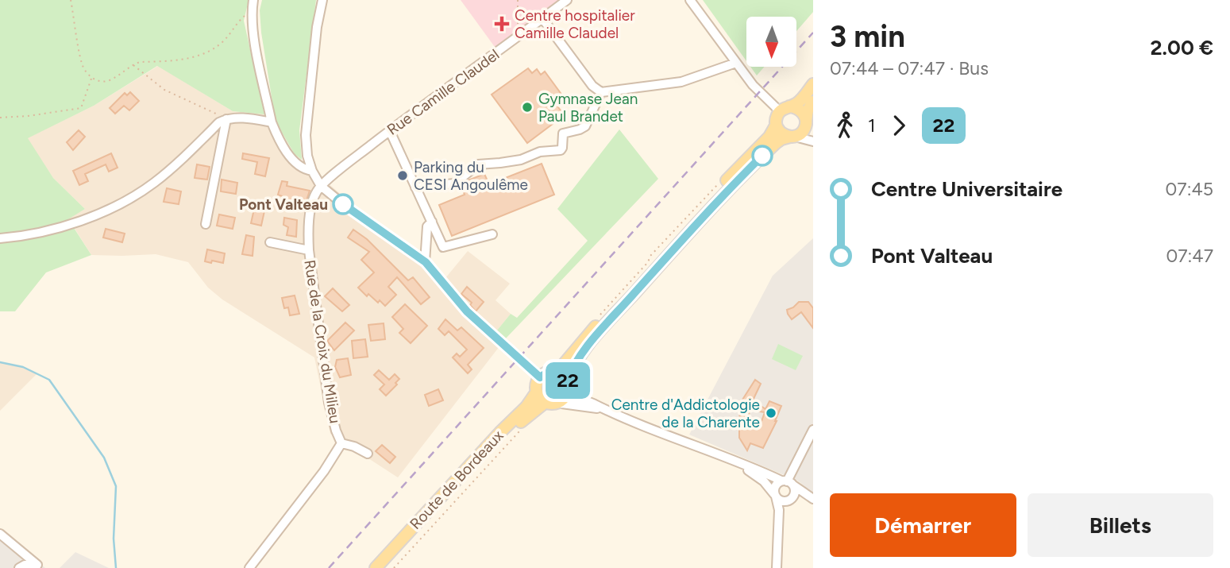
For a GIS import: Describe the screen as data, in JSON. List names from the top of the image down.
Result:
{
  "streets": {
    "main road": ["Route de Bordeaux"],
    "street": ["Rue Camille Claudel", "Rue de la Croix du Milieu"]
  },
  "crossings": [
    ["Rue Camille Claudel", "Rue de la Croix du Milieu"]
  ],
  "places": {
    "health": ["Centre hospitalier Camille Claudel"],
    "other": [
      "Gymnase Jean Paul Brandet",
      "Parking du CESI Angoulême",
      "Pont Valteau",
      "Centre d'Addictologie de la Charente"
    ]
  },
  "lines": ["bus line 22"],
  "north": "bottom",
  "page": {
    "on_map": "22",
    "heading": ["3 min", "07:44 – 07:47 · Bus", "2.00 €"],
    "legs": ["1", "22"],
    "list": [
      {
        "name": "Centre Universitaire",
        "value": "07:45"
      },
      {
        "name": "Pont Valteau",
        "value": "07:47"
      }
    ],
    "buttons": ["Démarrer", "Billets"]
  }
}
